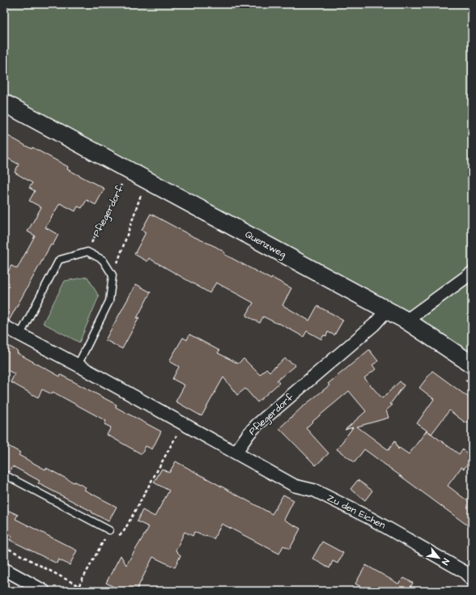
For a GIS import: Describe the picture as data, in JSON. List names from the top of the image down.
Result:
{
  "streets": {
    "street": ["Pflegerdorf", "Quenzweg", "Zu den Eichen"]
  },
  "crossings": [
    ["Pflegerdorf", "Quenzweg"],
    ["Pflegerdorf", "Zu den Eichen"]
  ],
  "north": "bottom right"
}
